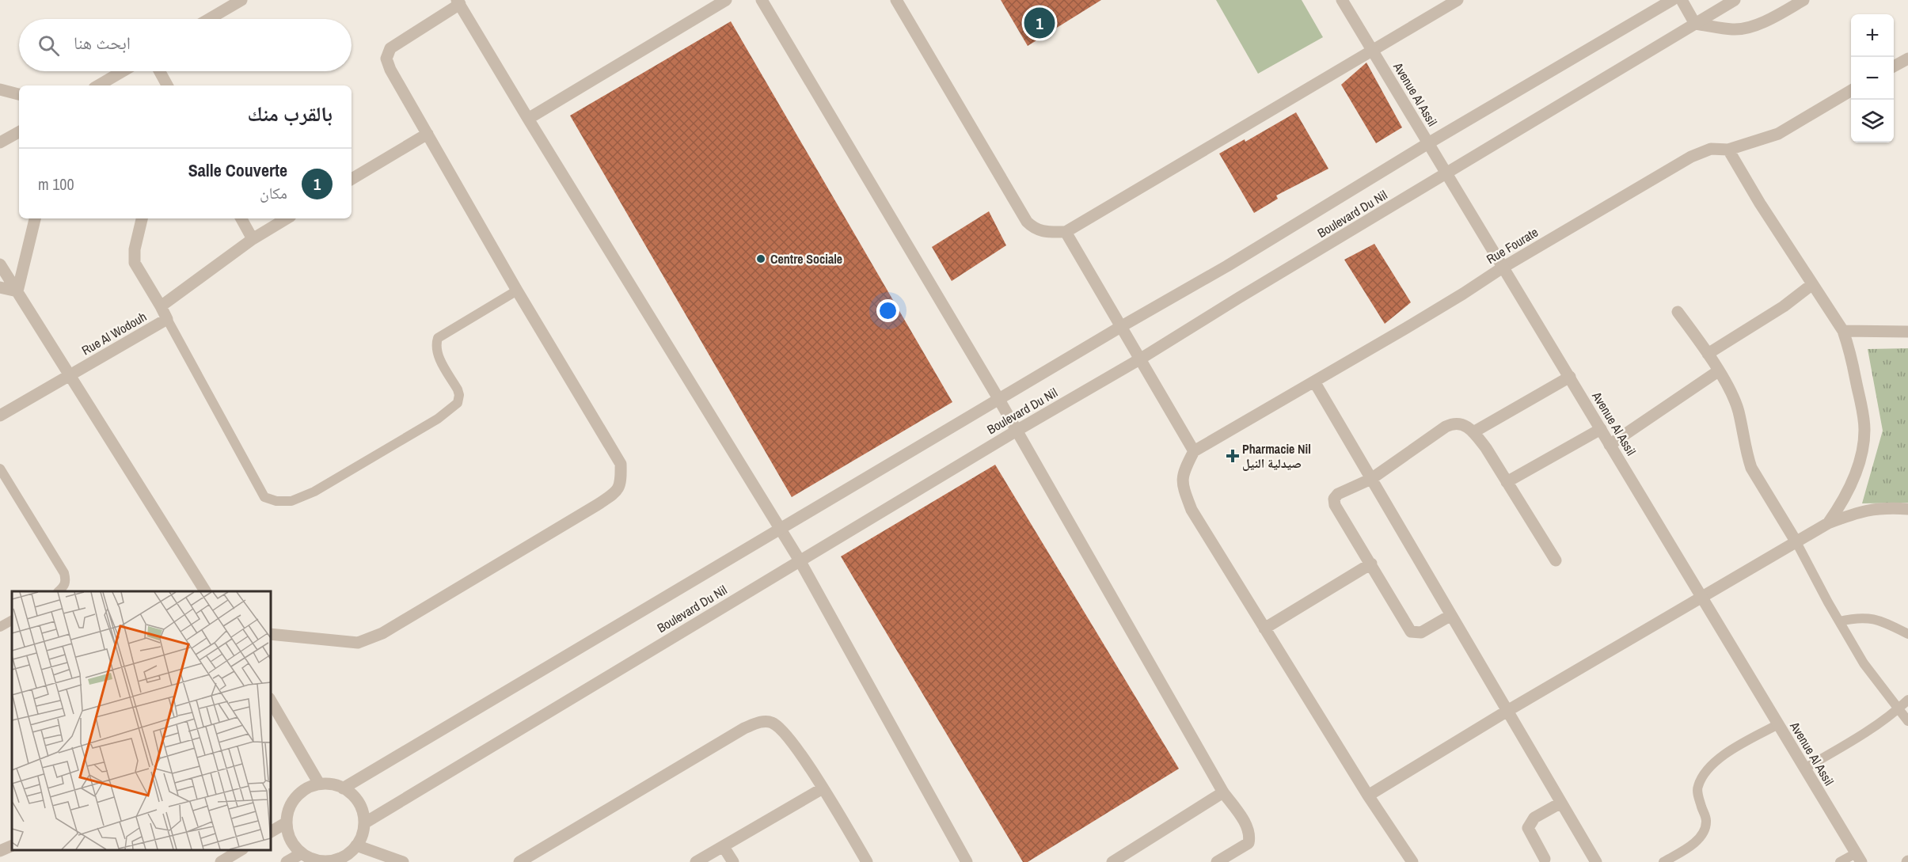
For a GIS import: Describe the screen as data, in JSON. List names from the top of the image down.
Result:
{
  "streets": {
    "street": [
      "Avenue Al Assil",
      "Boulevard Du Nil",
      "Rue Fourate",
      "Rue Al Wodouh"
    ]
  },
  "crossings": [
    ["Avenue Al Assil", "Boulevard Du Nil"],
    ["Avenue Al Assil", "Rue Fourate"]
  ],
  "places": {
    "other": ["Centre Sociale"],
    "health": ["Pharmacie Nil صيدلية النيل"]
  },
  "page": {
    "pins": "1",
    "map_buttons": ["+", "−"],
    "search": "ابحث هنا",
    "heading": "بالقرب منك",
    "list": [
      {
        "mark": "1",
        "name": "Salle Couverte",
        "note": "مكان",
        "value": "100 m"
      }
    ]
  }
}
